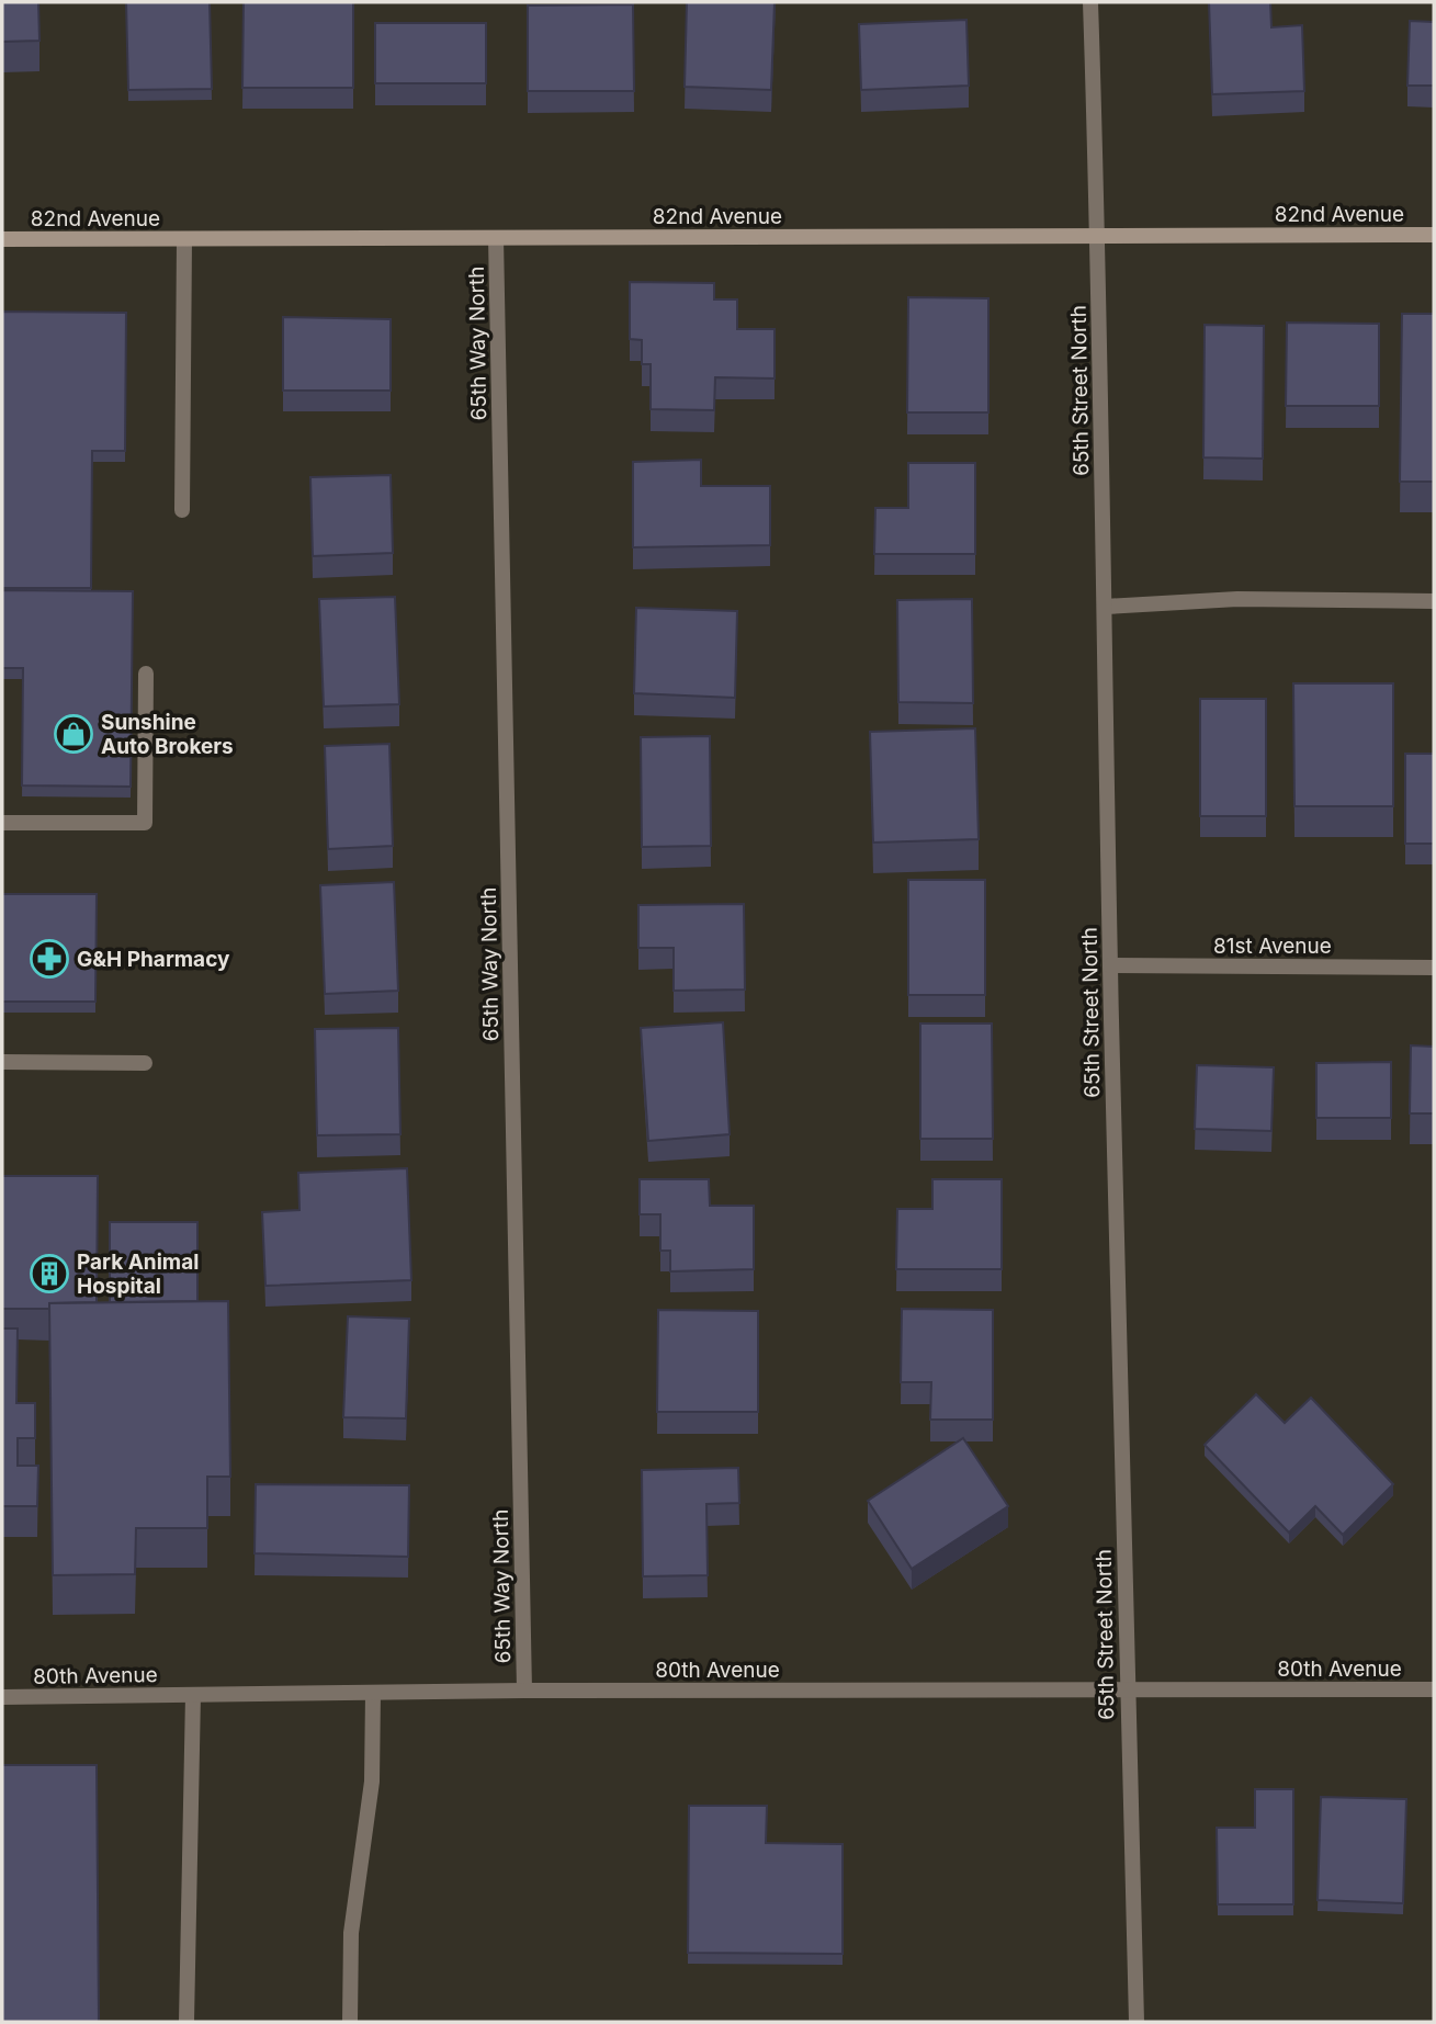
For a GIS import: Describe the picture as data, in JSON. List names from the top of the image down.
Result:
{
  "streets": {
    "street": [
      "82nd Avenue",
      "65th Way North",
      "65th Street North",
      "81st Avenue",
      "80th Avenue"
    ]
  },
  "crossings": [
    ["82nd Avenue", "65th Way North"],
    ["82nd Avenue", "65th Street North"],
    ["65th Way North", "80th Avenue"],
    ["65th Street North", "81st Avenue"],
    ["65th Street North", "80th Avenue"]
  ],
  "places": {
    "shop": ["Sunshine Auto Brokers"],
    "pharmacy": ["G&H Pharmacy"],
    "building": ["Park Animal Hospital"]
  }
}
